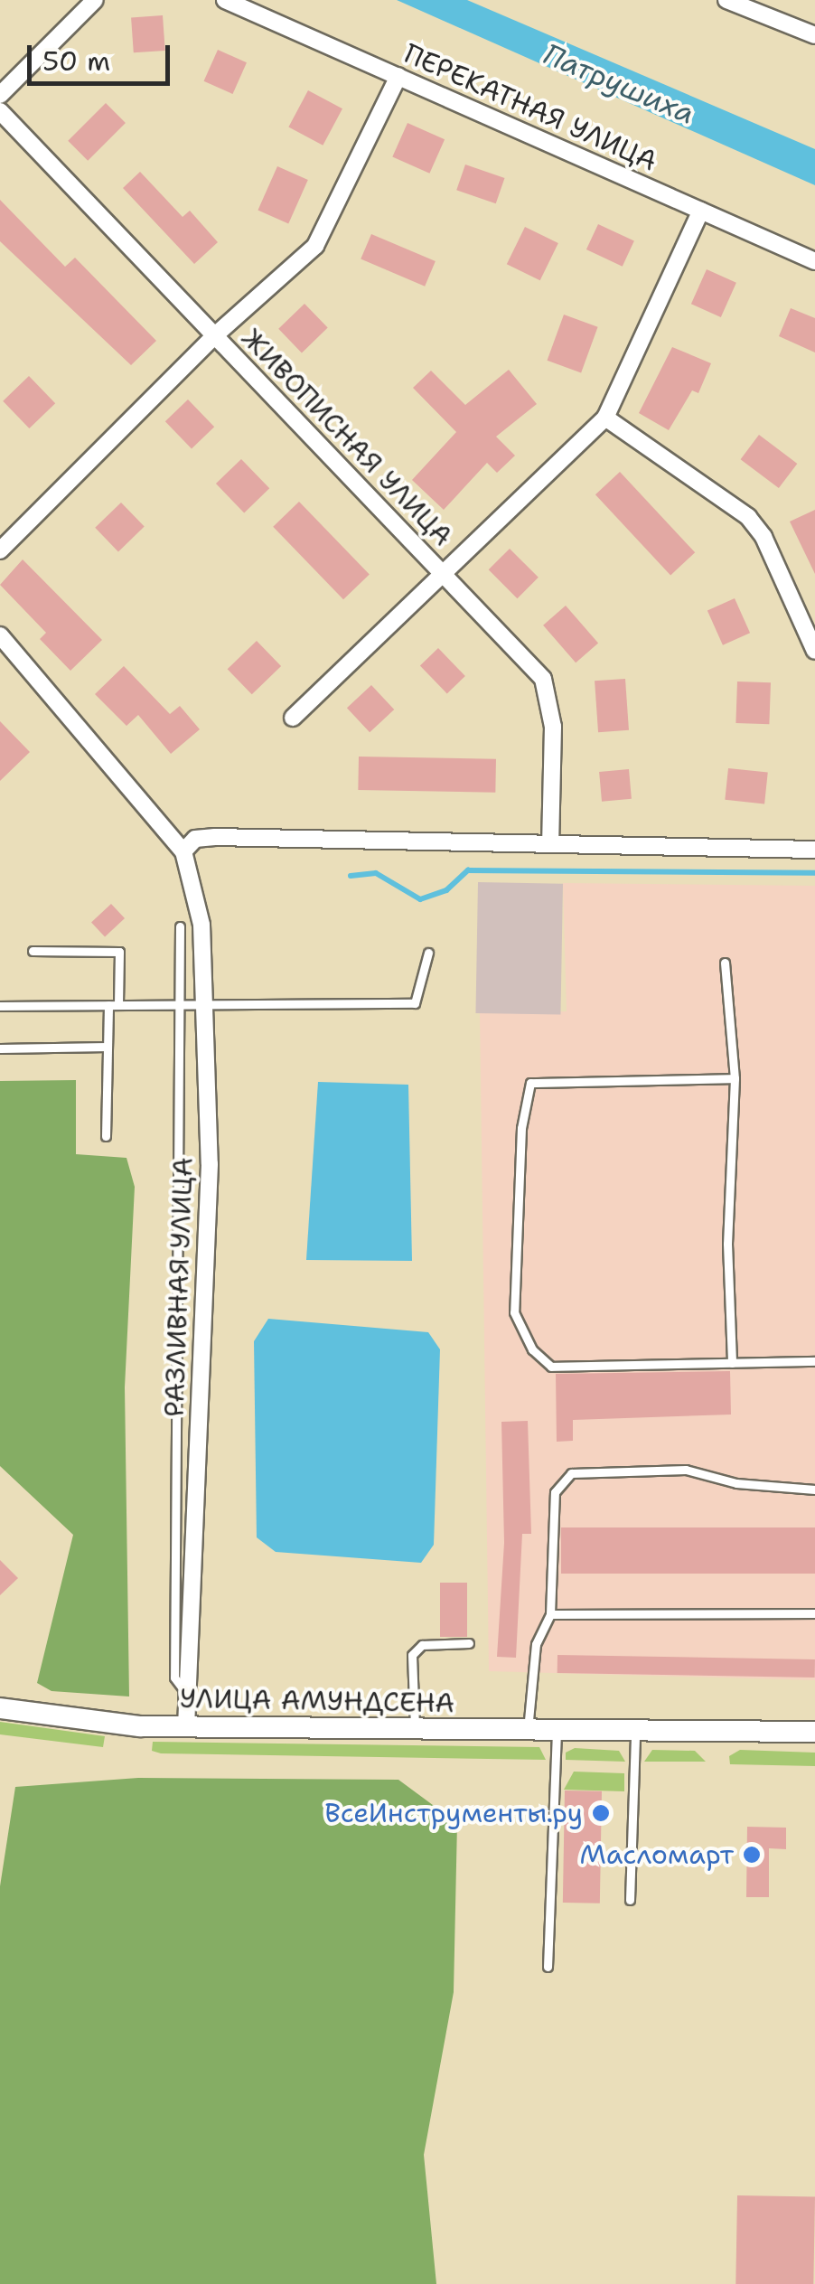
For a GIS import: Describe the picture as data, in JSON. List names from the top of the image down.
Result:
{
  "streets": {
    "street": [
      "ПЕРЕКАТНАЯ УЛИЦА",
      "ЖИВОПИСНАЯ УЛИЦА",
      "РАЗЛИВНАЯ УЛИЦА",
      "УЛИЦА АМУНДСЕНА"
    ]
  },
  "crossings": [
    ["РАЗЛИВНАЯ УЛИЦА", "УЛИЦА АМУНДСЕНА"]
  ],
  "water": ["Патрушиха"],
  "places": ["ВсеИнструменты.ру", "Масломарт"],
  "scale_bar": "50 m"
}
